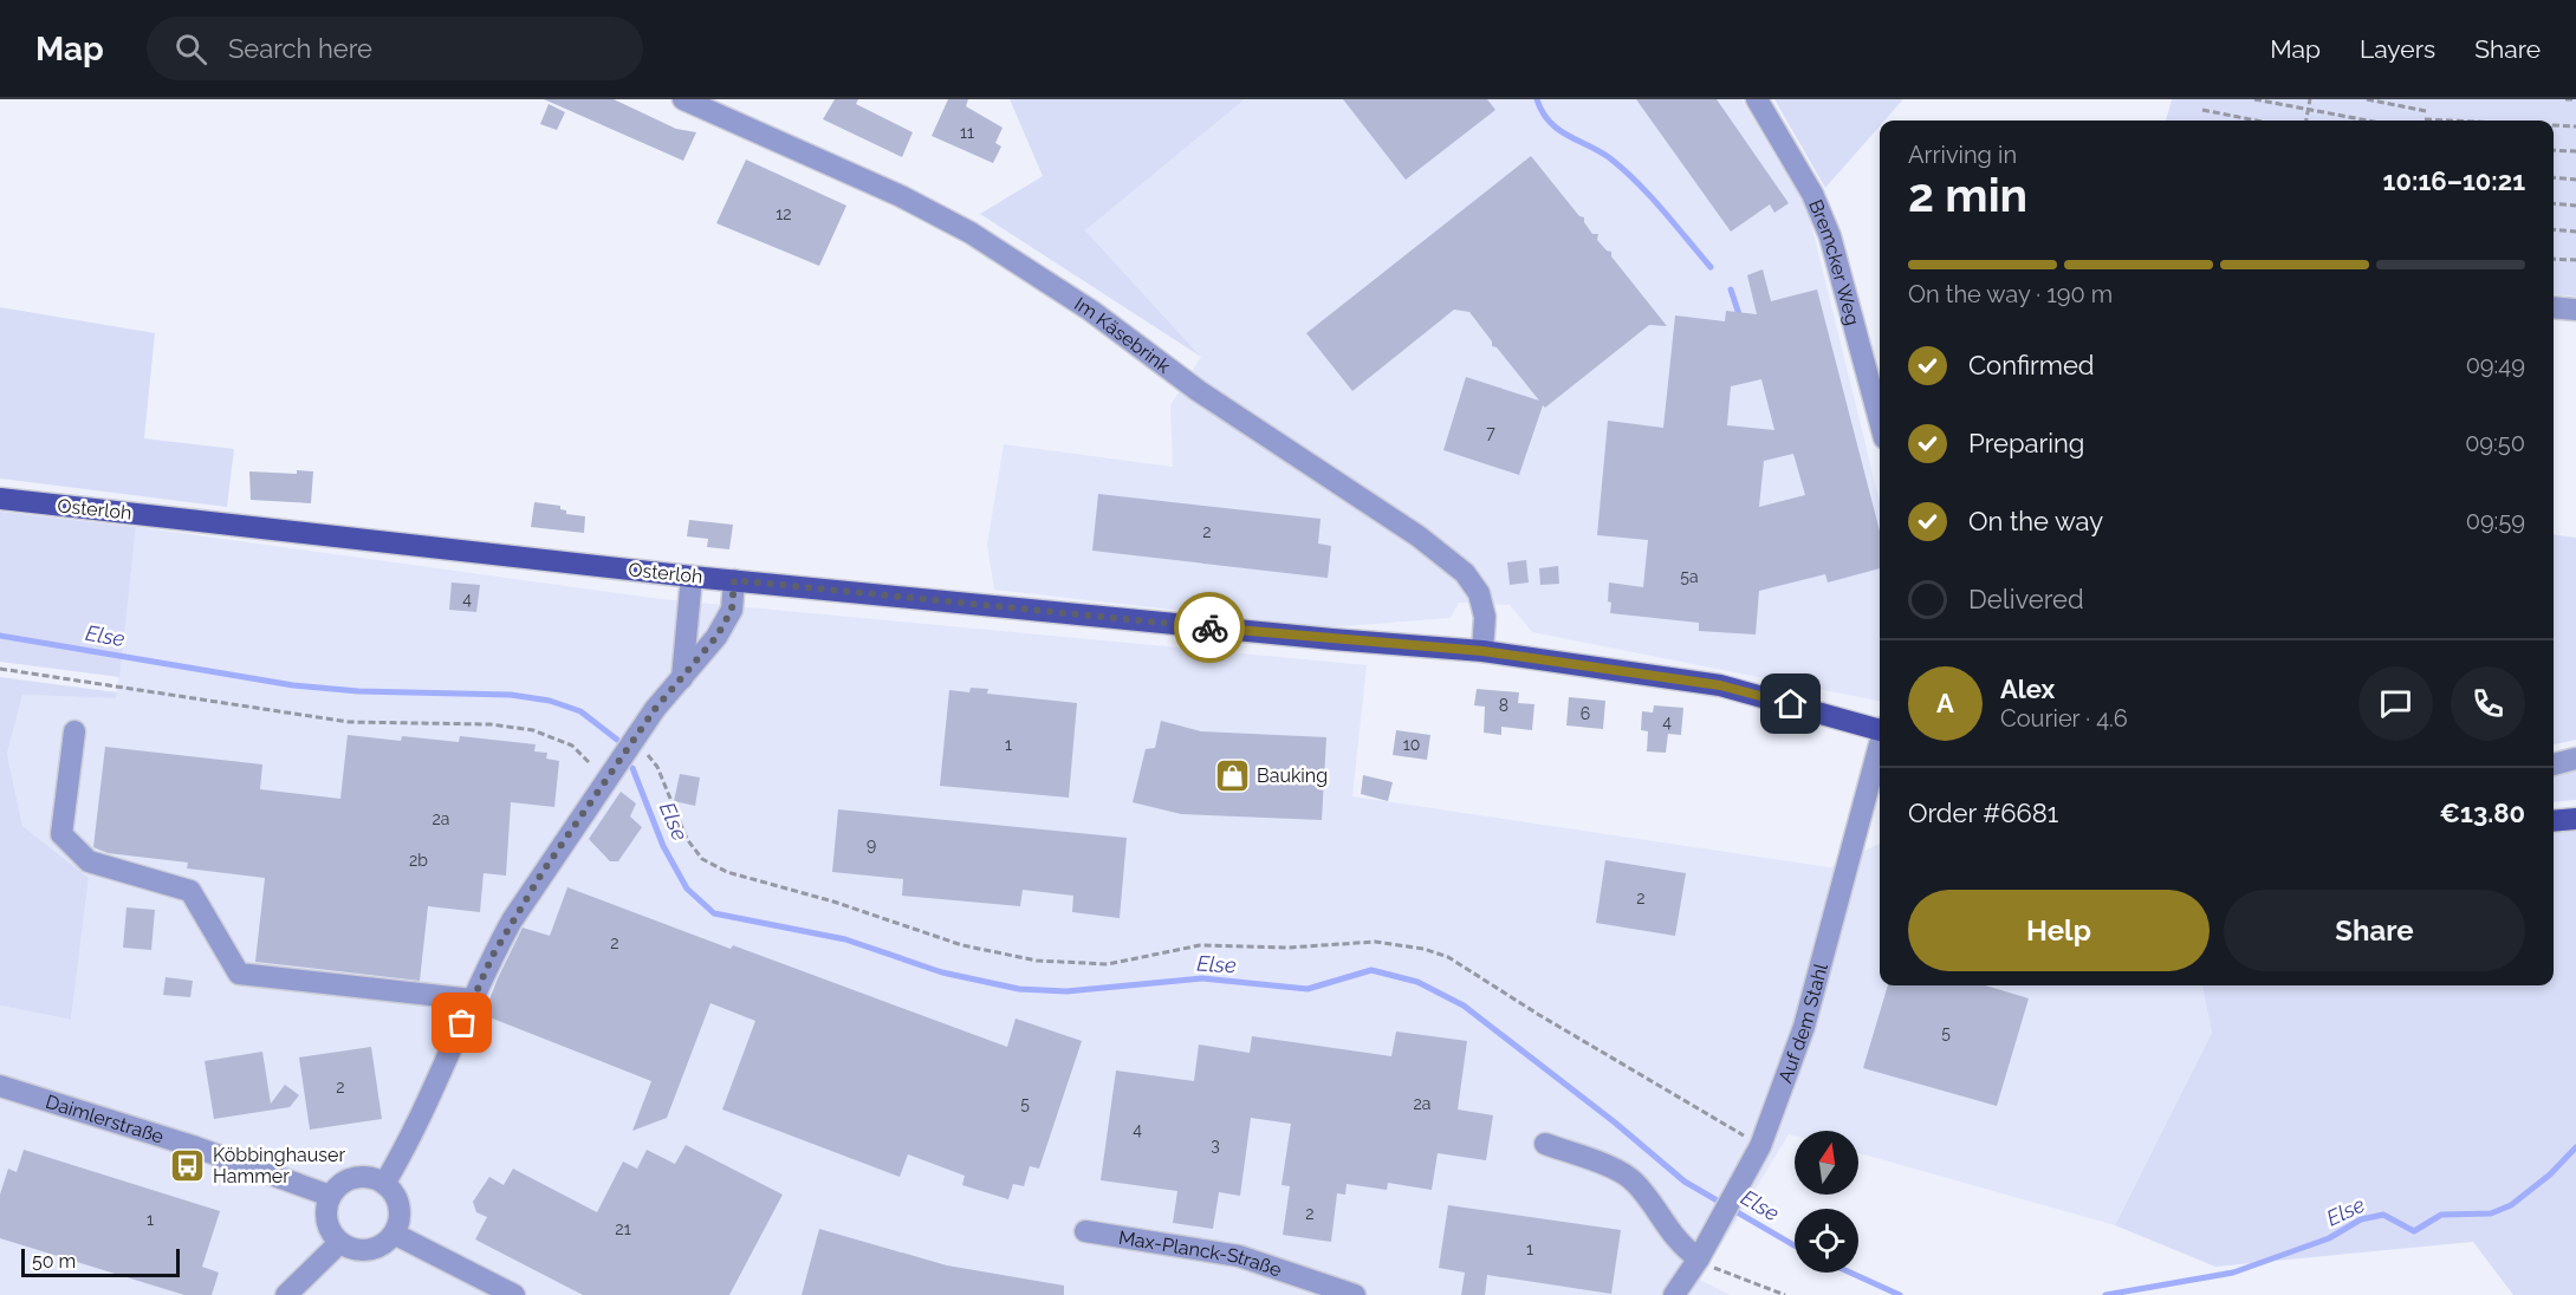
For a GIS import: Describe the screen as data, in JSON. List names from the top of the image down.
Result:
{
  "streets": {
    "main road": ["Osterloh"],
    "street": [
      "Bremcker Weg",
      "Im Käsebrink",
      "Auf dem Stahl",
      "Daimlerstraße",
      "Max-Planck-Straße"
    ]
  },
  "crossings": [
    ["Im Käsebrink", "Osterloh"]
  ],
  "water": ["Else"],
  "places": {
    "shop": ["Bauking"],
    "bus stop": ["Köbbinghauser Hammer"]
  },
  "house_numbers": [
    "11",
    "12",
    "7",
    "2",
    "5a",
    "4",
    "8",
    "6",
    "4",
    "1",
    "10",
    "2a",
    "9",
    "2b",
    "2",
    "2",
    "5",
    "2",
    "5",
    "2a",
    "4",
    "3",
    "2",
    "1",
    "21",
    "1"
  ],
  "scale_bar": "50 m",
  "north": "top",
  "page": {
    "header": "Map",
    "search": "Search here",
    "nav": ["Map", "Layers", "Share"],
    "heading": ["2 min", "Arriving in", "10:16–10:21"],
    "panel": [
      "Alex",
      "Courier · 4.6",
      "Order #6681",
      "€13.80"
    ],
    "bar": "On the way · 190 m",
    "list": [
      ["Confirmed", "09:49"],
      ["Preparing", "09:50"],
      ["On the way", "09:59"],
      "Delivered"
    ],
    "round": "A",
    "buttons": ["Help", "Share"],
    "scale": "50 m"
  }
}
